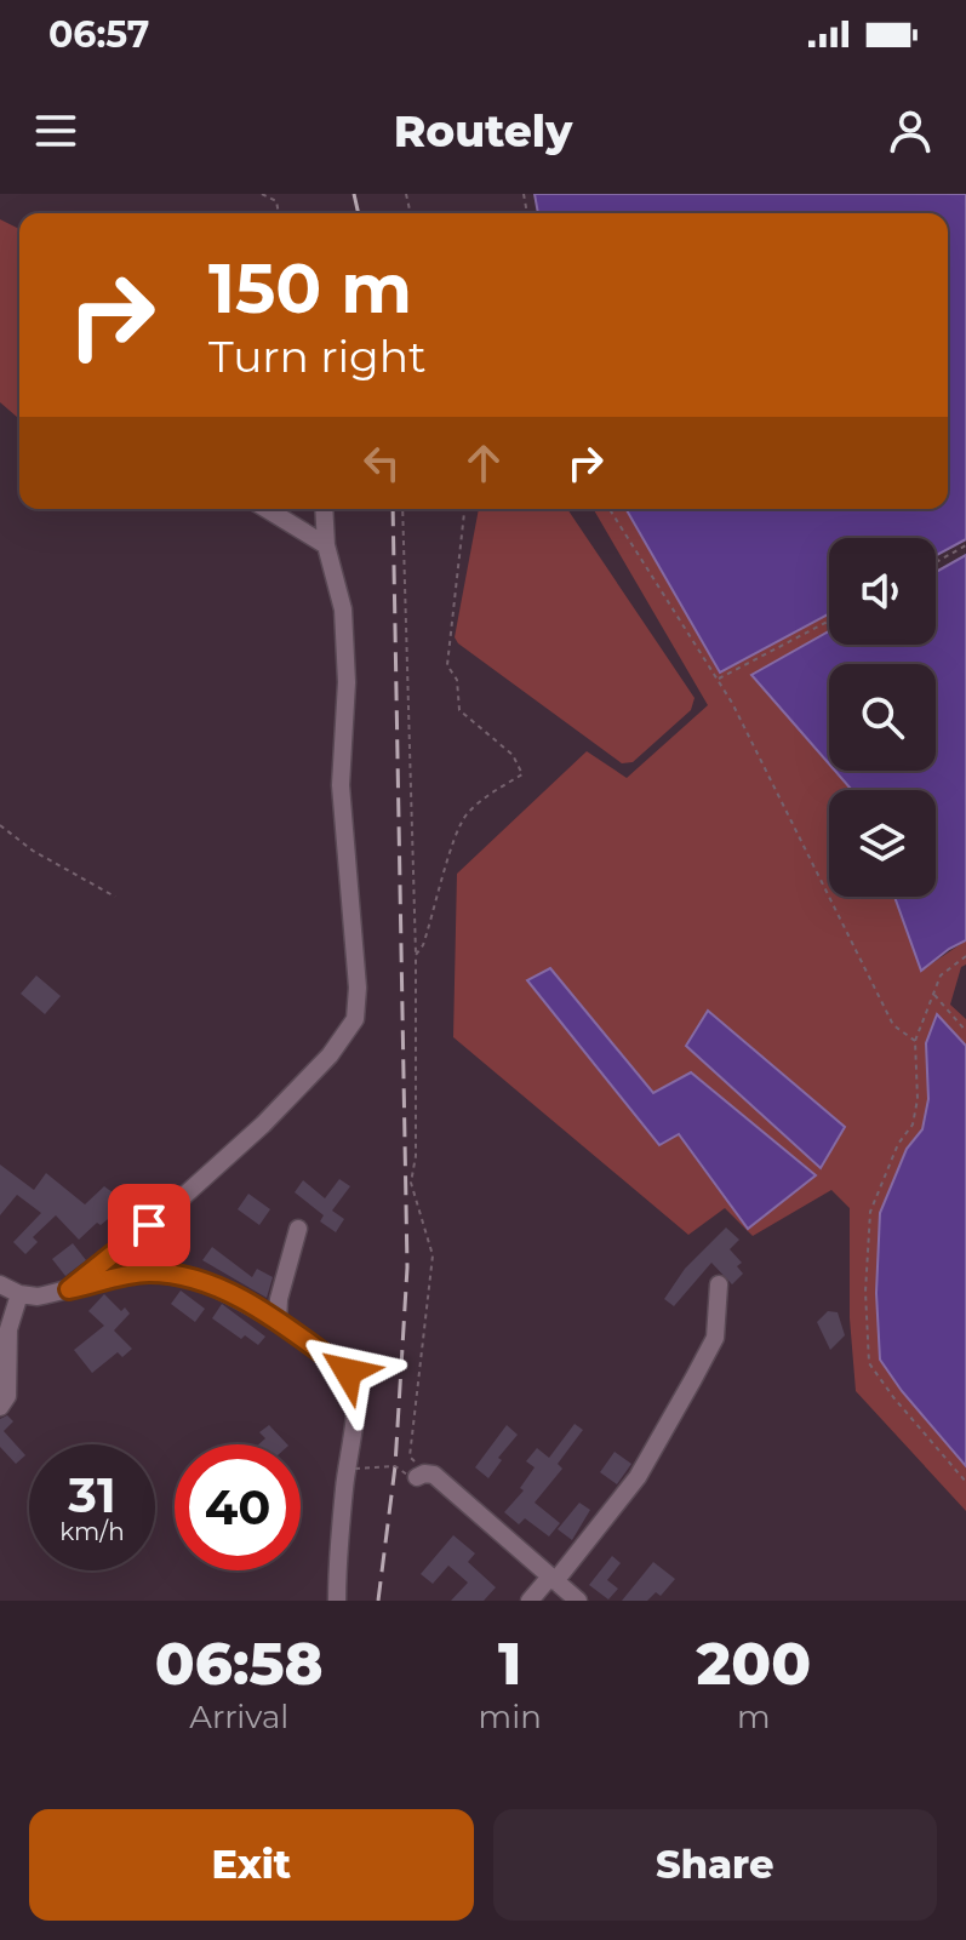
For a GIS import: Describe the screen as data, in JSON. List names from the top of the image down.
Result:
{
  "page": {
    "status": "06:57",
    "header": "Routely",
    "turn": ["150 m", "Turn right"],
    "speed": "31 km/h",
    "limit": "40",
    "eta": [
      "06:58",
      "Arrival",
      "1",
      "min",
      "200",
      "m"
    ],
    "buttons": ["Exit", "Share"]
  }
}
